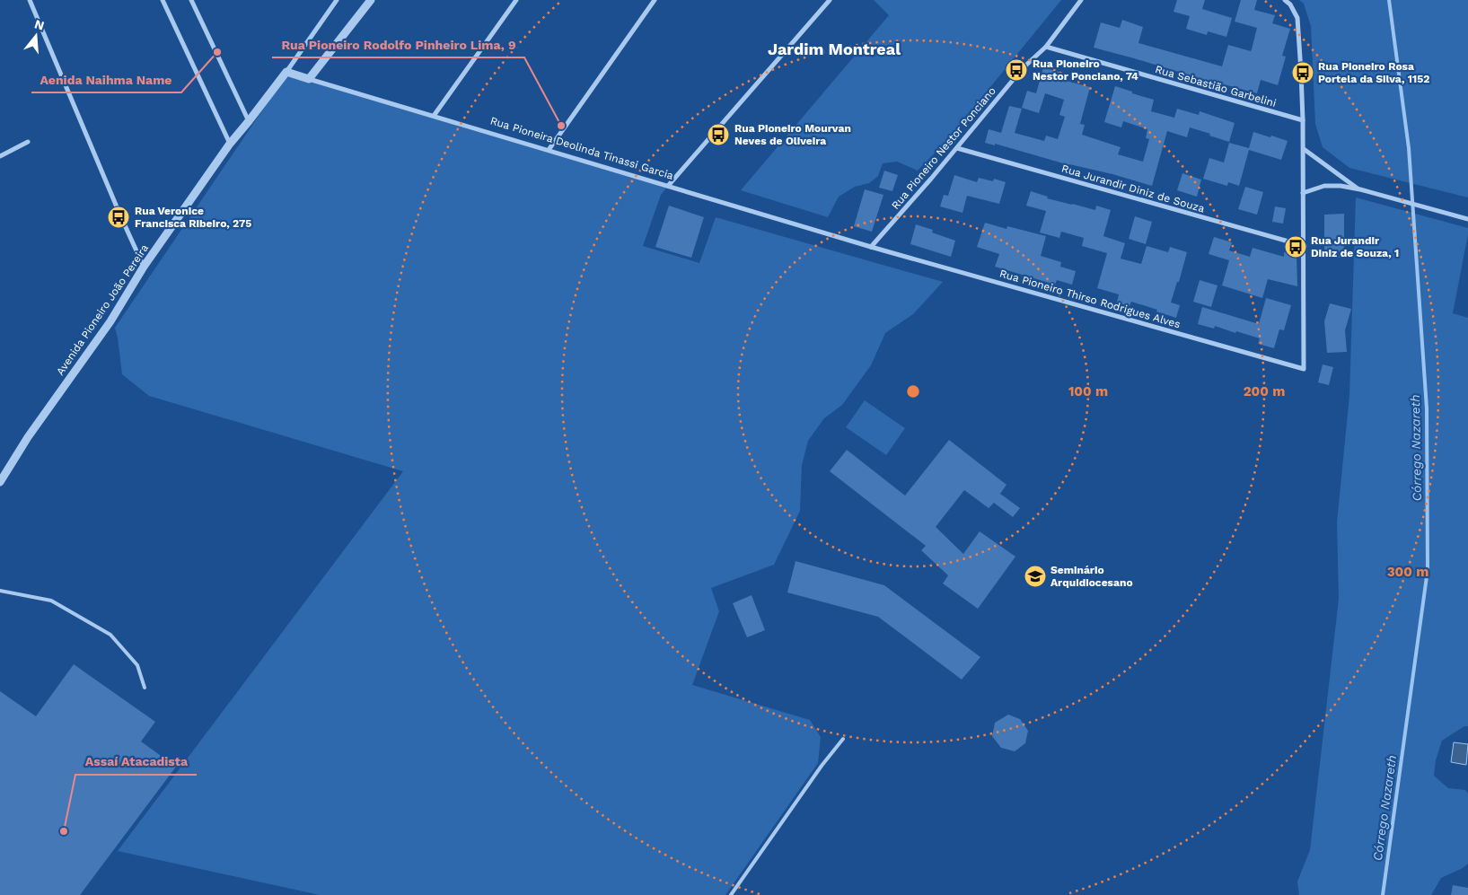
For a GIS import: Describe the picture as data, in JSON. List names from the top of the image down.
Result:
{
  "streets": {
    "street": [
      "Rua Sebastião Garbelini",
      "Rua Pioneira Deolinda Tinassi Garcia",
      "Rua Pioneiro Nestor Ponciano",
      "Rua Jurandir Diniz de Souza",
      "Rua Pioneiro Thirso Rodrigues Alves",
      "Avenida Pioneiro João Pereira"
    ]
  },
  "crossings": [
    ["Rua Sebastião Garbelini", "Rua Pioneiro Nestor Ponciano"],
    ["Rua Pioneira Deolinda Tinassi Garcia", "Rua Pioneiro Nestor Ponciano"],
    ["Rua Pioneira Deolinda Tinassi Garcia", "Rua Pioneiro Thirso Rodrigues Alves"],
    ["Rua Pioneira Deolinda Tinassi Garcia", "Avenida Pioneiro João Pereira"],
    ["Rua Pioneiro Nestor Ponciano", "Rua Jurandir Diniz de Souza"],
    ["Rua Pioneiro Nestor Ponciano", "Rua Pioneiro Thirso Rodrigues Alves"],
    ["Rua Jurandir Diniz de Souza", "Rua Pioneiro Thirso Rodrigues Alves"]
  ],
  "districts": ["Jardim Montreal"],
  "water": ["Córrego Nazareth"],
  "places": {
    "other": ["Aenida Naihma Name", "Rua Pioneiro Rodolfo Pinheiro Lima, 9", "Assaí Atacadista"],
    "bus stop": [
      "Rua Pioneiro Nestor Ponciano, 74",
      "Rua Pioneiro Rosa Portela da Silva, 1152",
      "Rua Pioneiro Mourvan Neves de Oliveira",
      "Rua Veronice Francisca Ribeiro, 275",
      "Rua Jurandir Diniz de Souza, 1"
    ],
    "school or university": ["Seminário Arquidiocesano"]
  },
  "north": "top",
  "rings": ["100 m", "200 m", "300 m"]
}
